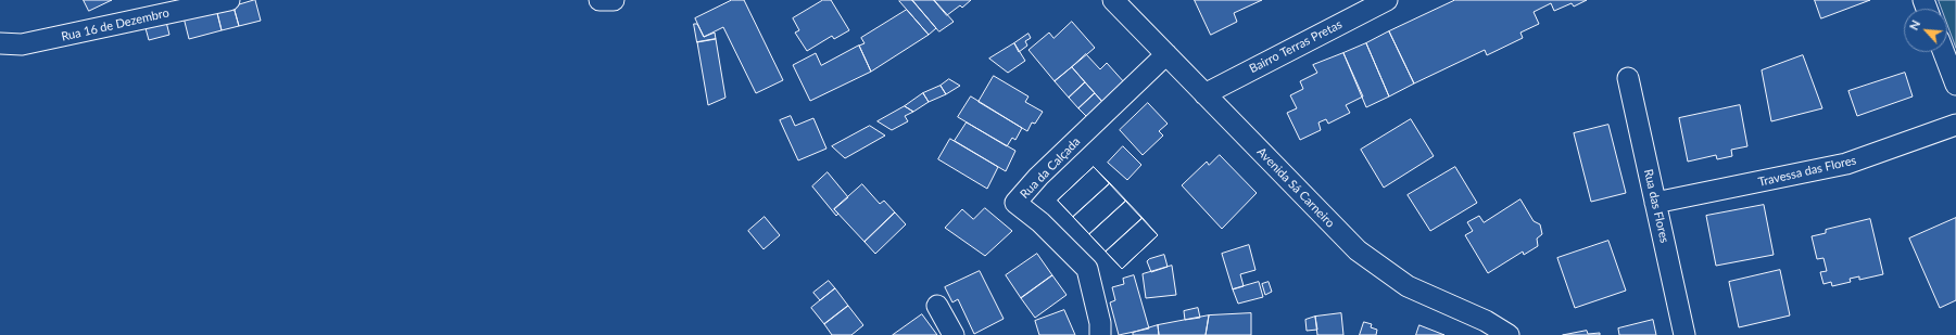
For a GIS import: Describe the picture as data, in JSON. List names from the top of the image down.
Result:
{
  "streets": {
    "street": [
      "Rua 16 de Dezembro",
      "Bairro Terras Pretas",
      "Rua da Calçada",
      "Travessa das Flores",
      "Avenida Sá Carneiro",
      "Rua das Flores"
    ]
  },
  "crossings": [
    ["Bairro Terras Pretas", "Avenida Sá Carneiro"],
    ["Rua da Calçada", "Avenida Sá Carneiro"],
    ["Travessa das Flores", "Rua das Flores"]
  ],
  "north": "top left"
}
